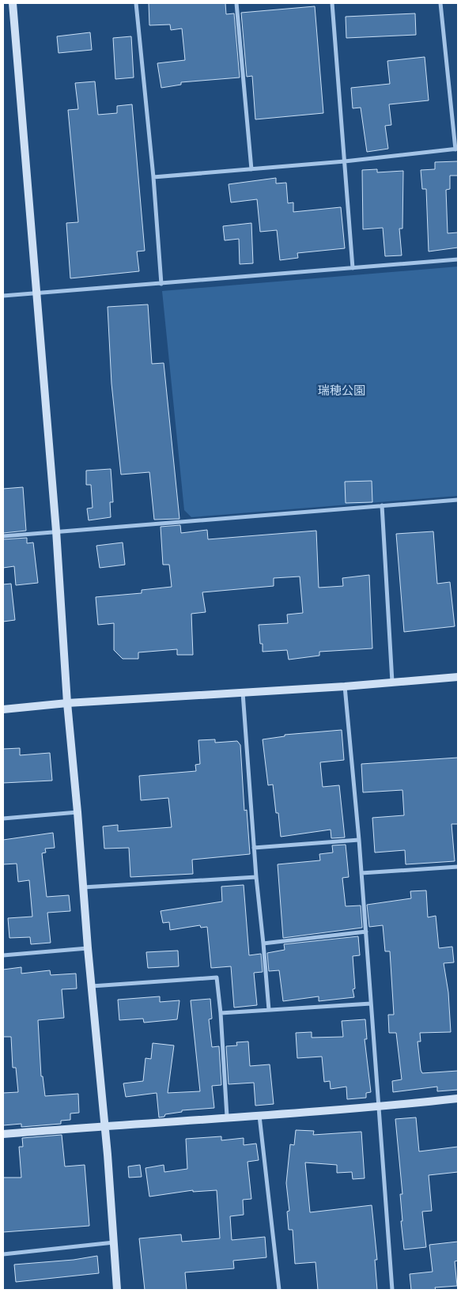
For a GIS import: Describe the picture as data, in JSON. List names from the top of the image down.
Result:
{
  "parks": ["瑞穂公園"]
}
